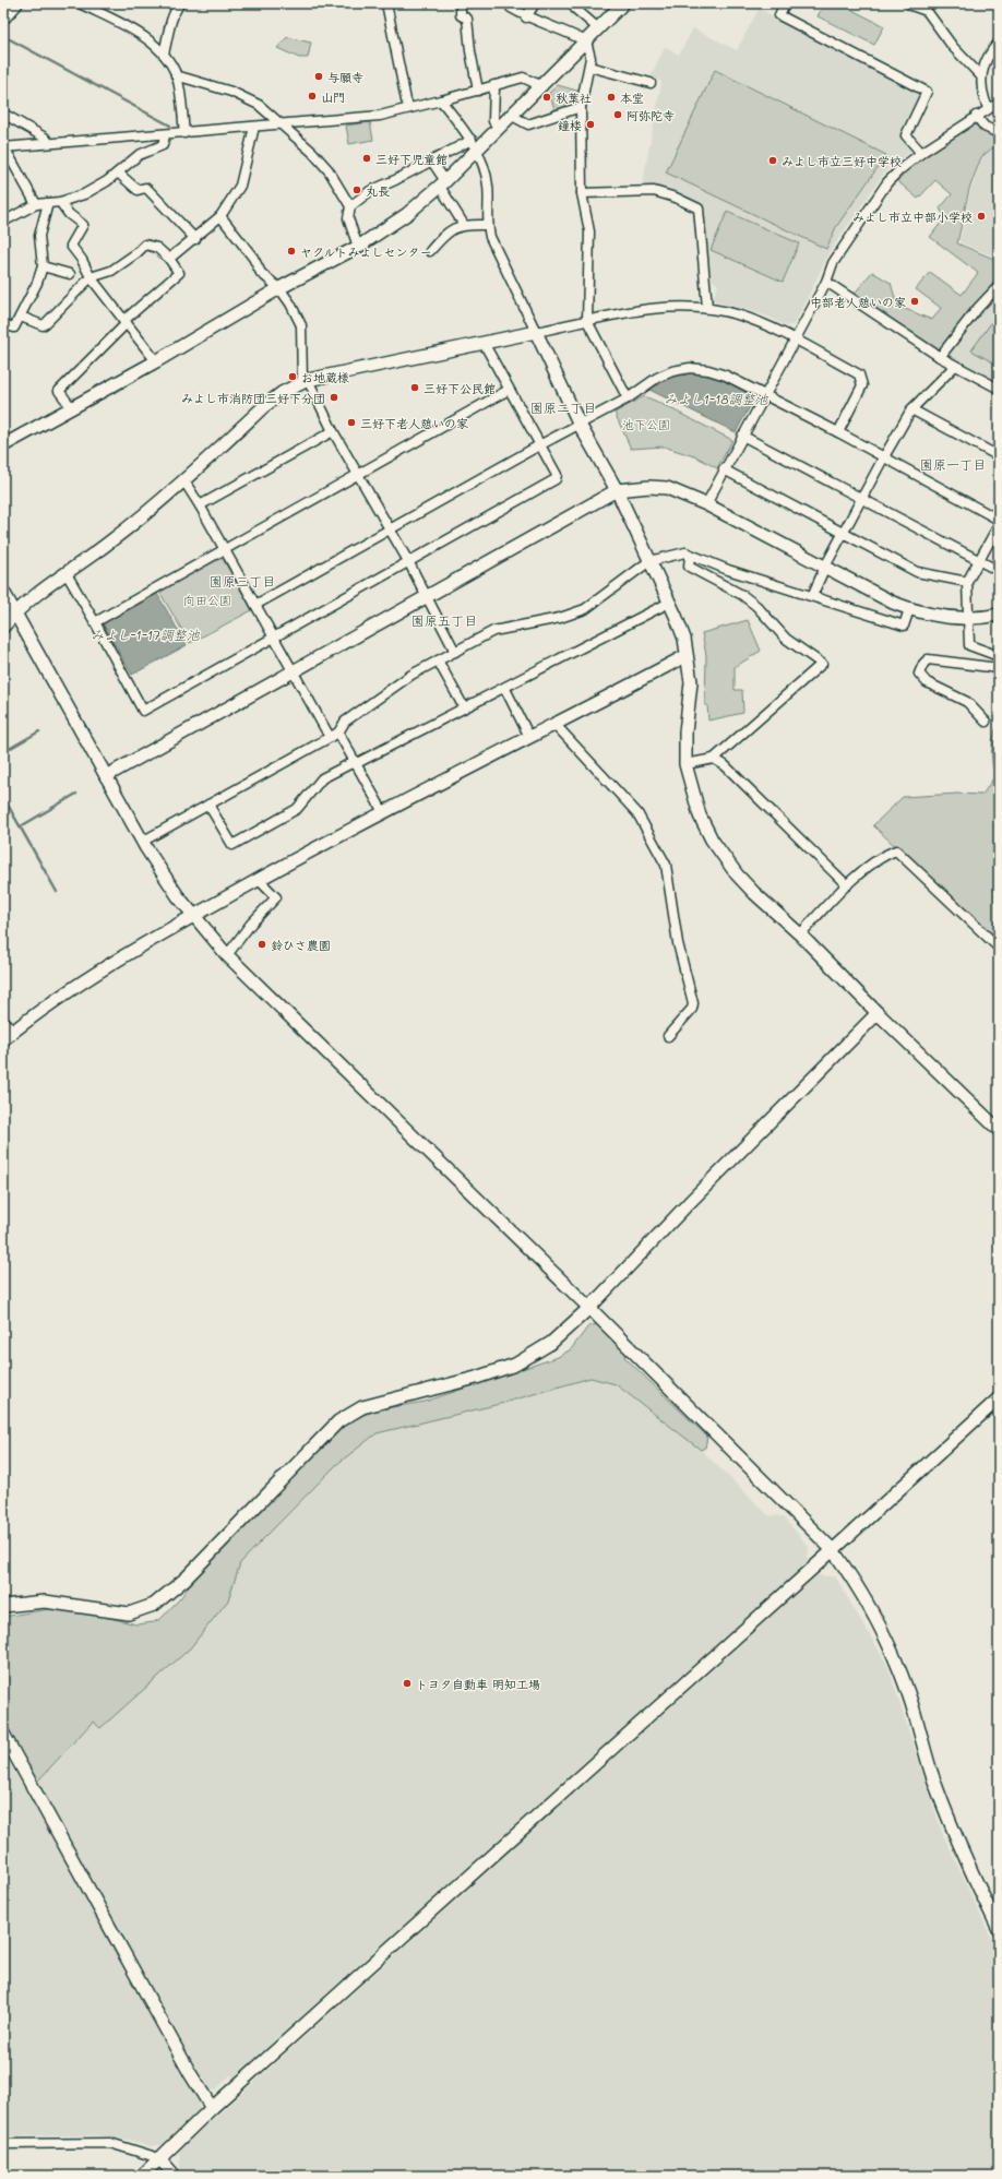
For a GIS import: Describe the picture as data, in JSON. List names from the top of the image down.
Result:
{
  "districts": [
    "園原二丁目",
    "園原一丁目",
    "園原三丁目",
    "園原五丁目"
  ],
  "water": ["みよし1-18調整池", "みよし-1-17調整池"],
  "parks": ["池下公園", "向田公園"],
  "places": [
    "与願寺",
    "山門",
    "秋葉社",
    "本堂",
    "阿弥陀寺",
    "鐘楼",
    "三好下児童館",
    "みよし市立三好中学校",
    "丸長",
    "みよし市立中部小学校",
    "ヤクルトみよしセンター",
    "中部老人憩いの家",
    "お地蔵様",
    "三好下公民館",
    "みよし市消防団三好下分団",
    "三好下老人憩いの家",
    "鈴ひさ農園",
    "トヨタ自動車 明知工場"
  ]
}
